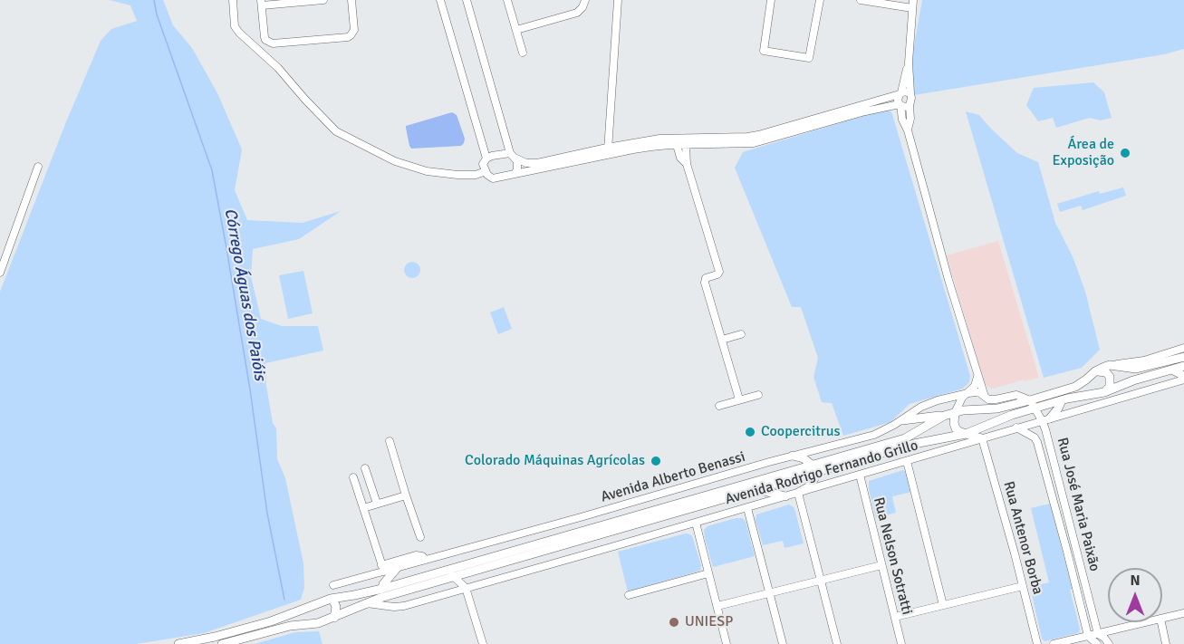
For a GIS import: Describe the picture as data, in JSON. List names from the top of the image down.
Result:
{
  "streets": {
    "street": [
      "Avenida Rodrigo Fernando Grillo",
      "Avenida Alberto Benassi",
      "Rua José Maria Paixão",
      "Rua Antenor Borba",
      "Rua Nelson Sotratti"
    ]
  },
  "crossings": [
    ["Avenida Rodrigo Fernando Grillo", "Rua José Maria Paixão"],
    ["Avenida Rodrigo Fernando Grillo", "Rua Antenor Borba"],
    ["Avenida Rodrigo Fernando Grillo", "Rua Nelson Sotratti"]
  ],
  "water": ["Córrego Águas dos Paióis"],
  "places": [
    "Área de Exposição",
    "Coopercitrus",
    "Colorado Máquinas Agrícolas",
    "UNIESP"
  ],
  "north": "top"
}
